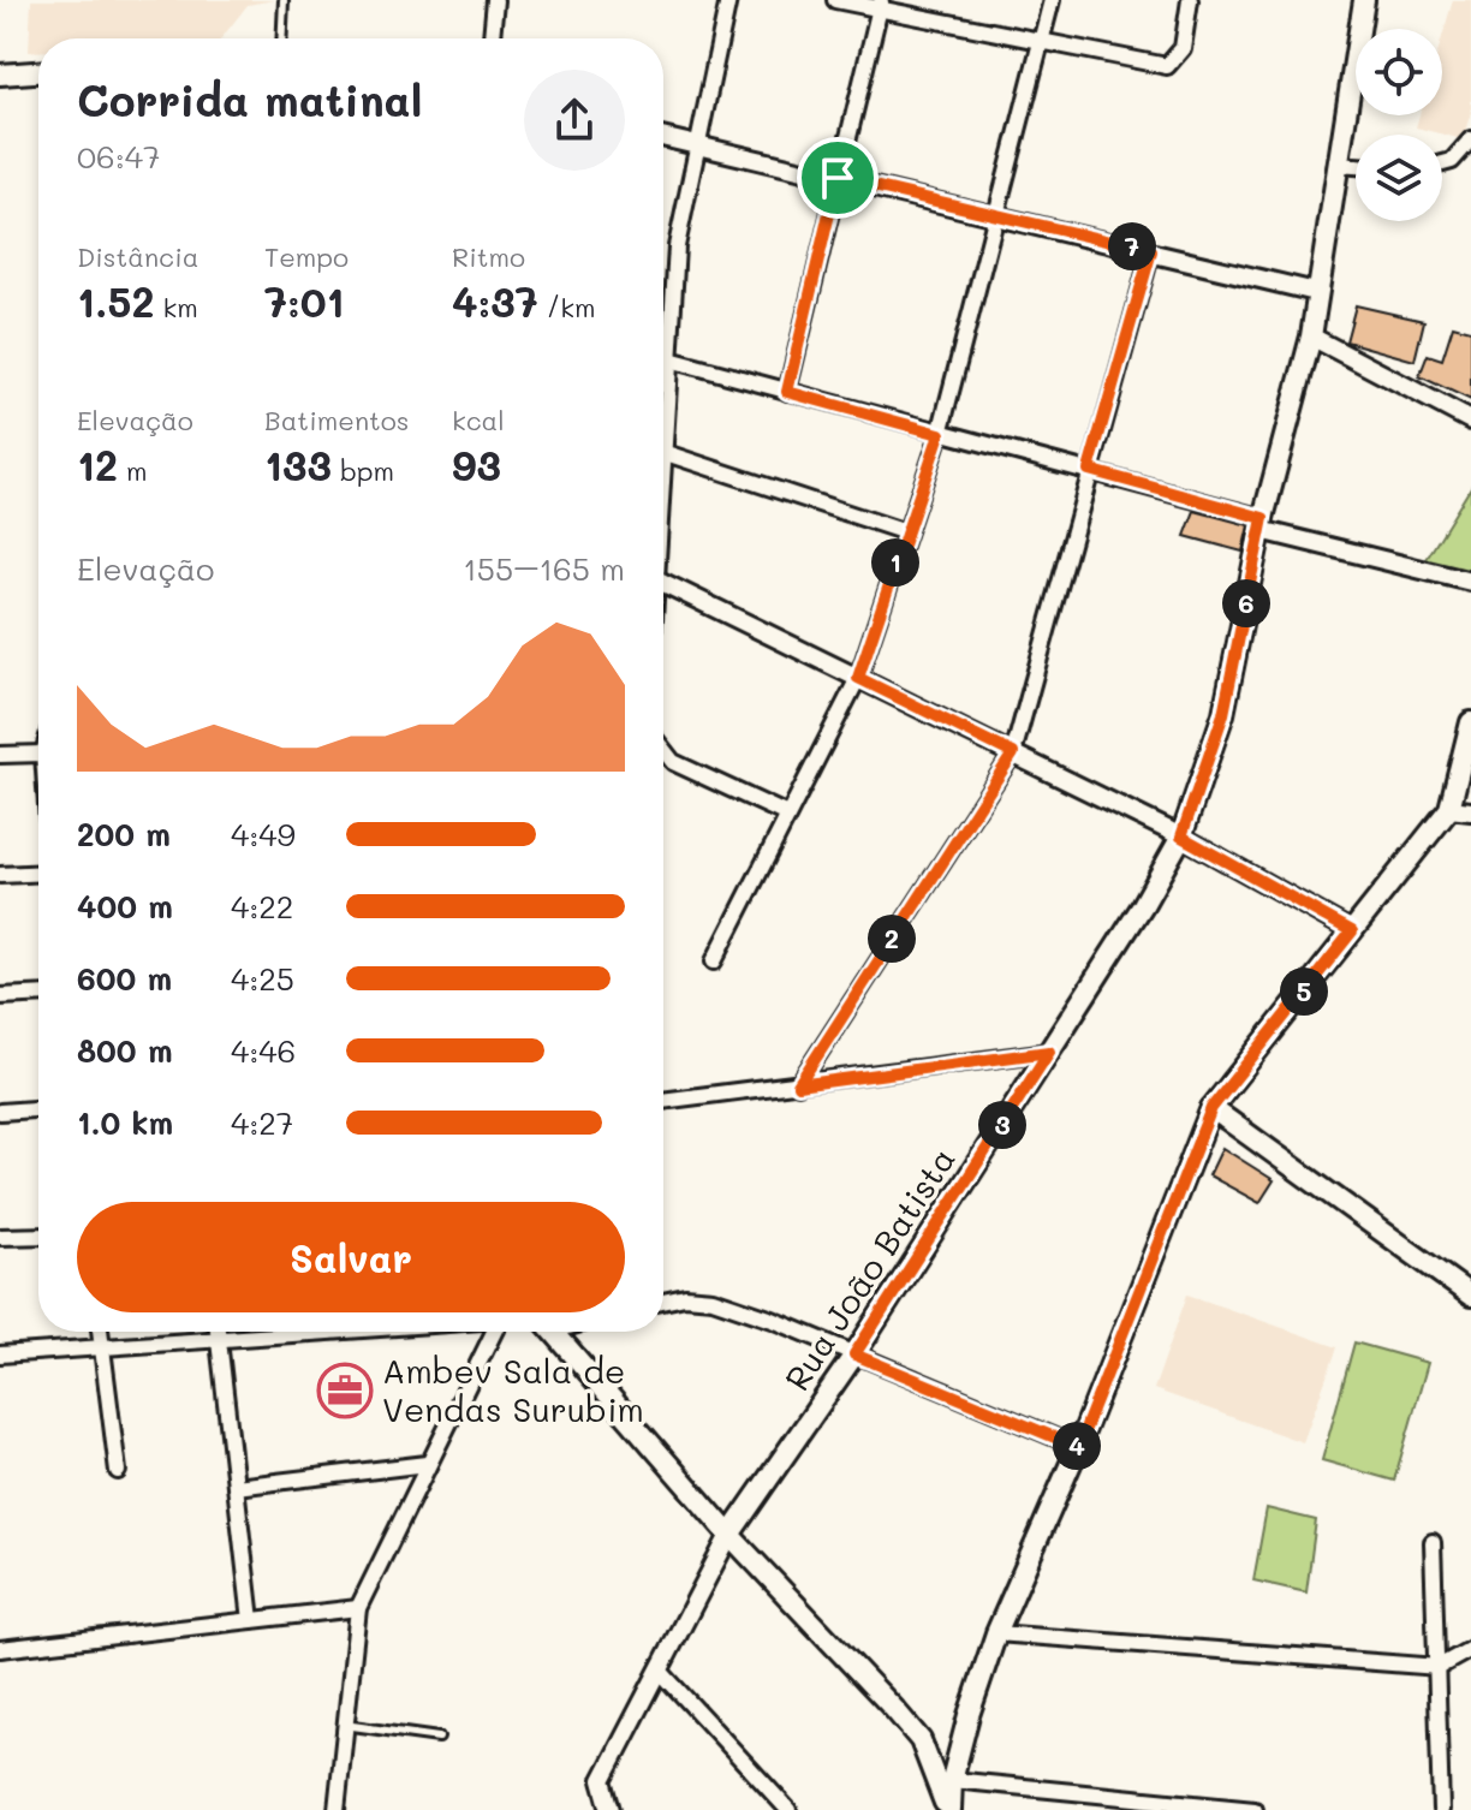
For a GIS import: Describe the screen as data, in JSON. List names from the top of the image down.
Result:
{
  "streets": {
    "main road": ["Rua João Batista"]
  },
  "places": {
    "office": ["Ambev Sala de Vendas Surubim"]
  },
  "page": {
    "heading": ["Corrida matinal", "06:47"],
    "stats": [
      ["Distância", "1.52 km"],
      ["Tempo", "7:01"],
      ["Ritmo", "4:37 /km"],
      ["Elevação", "12 m"],
      ["Batimentos", "133 bpm"],
      ["kcal", "93"]
    ],
    "pins": [
      "7",
      "1",
      "6",
      "2",
      "5",
      "3",
      "4"
    ],
    "chart": ["Elevação", "155–165 m"],
    "list": [
      {
        "name": "200 m",
        "note": "4:49"
      },
      {
        "name": "400 m",
        "note": "4:22"
      },
      {
        "name": "600 m",
        "note": "4:25"
      },
      {
        "name": "800 m",
        "note": "4:46"
      },
      {
        "name": "1.0 km",
        "note": "4:27"
      }
    ],
    "buttons": "Salvar"
  }
}
